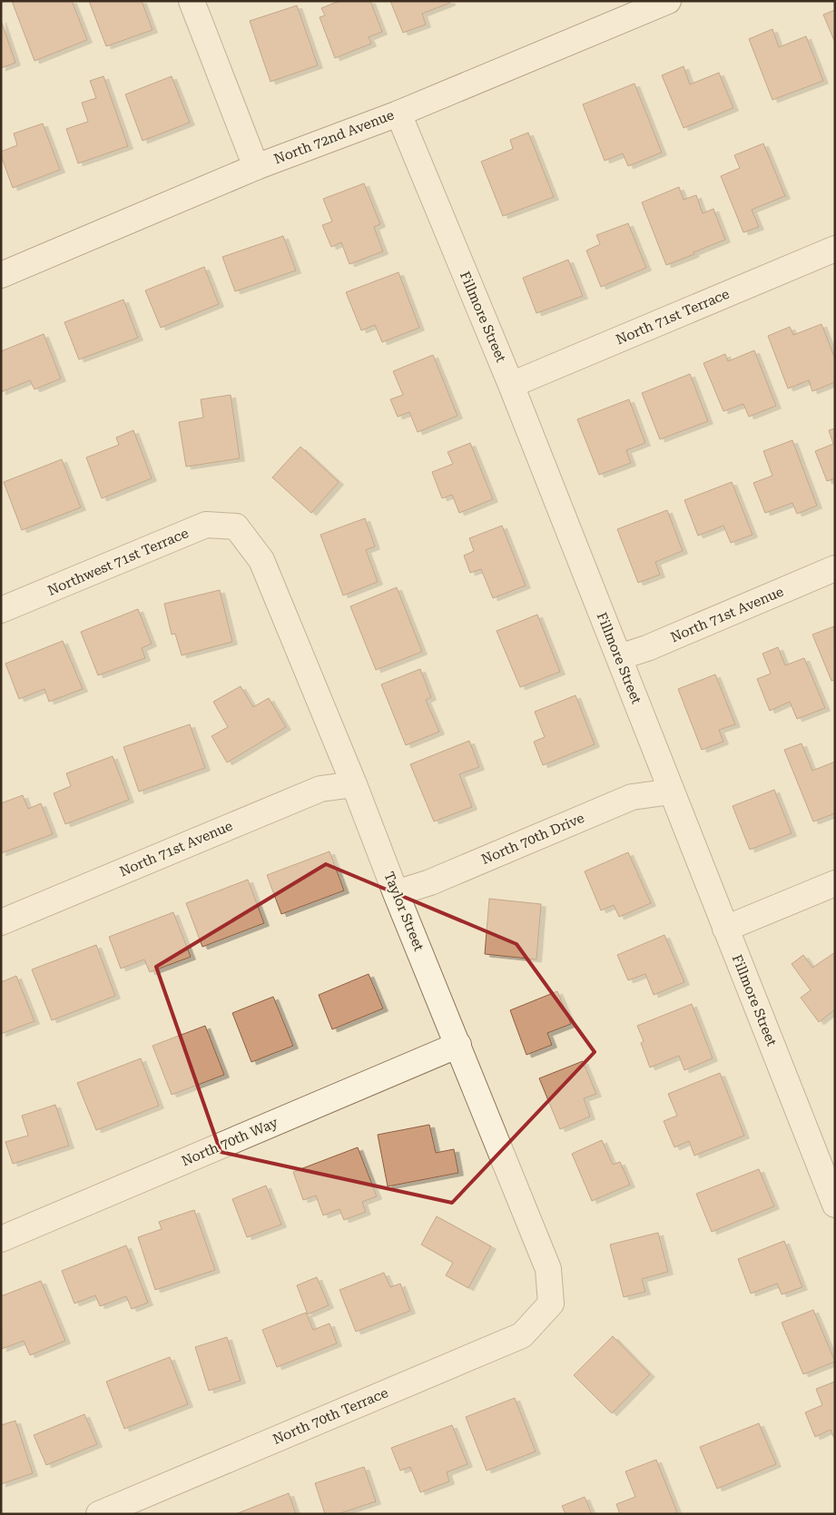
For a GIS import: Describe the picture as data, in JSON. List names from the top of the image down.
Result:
{
  "streets": {
    "street": [
      "North 72nd Avenue",
      "Fillmore Street",
      "North 71st Terrace",
      "Northwest 71st Terrace",
      "North 71st Avenue",
      "North 70th Drive",
      "Taylor Street",
      "North 70th Way",
      "North 70th Terrace"
    ]
  },
  "crossings": [
    ["North 72nd Avenue", "Fillmore Street"],
    ["Fillmore Street", "North 71st Terrace"],
    ["Fillmore Street", "North 71st Avenue"],
    ["Fillmore Street", "North 70th Drive"],
    ["Northwest 71st Terrace", "Taylor Street"],
    ["North 71st Avenue", "Taylor Street"],
    ["North 70th Drive", "Taylor Street"],
    ["Taylor Street", "North 70th Way"],
    ["Taylor Street", "North 70th Terrace"]
  ]
}
